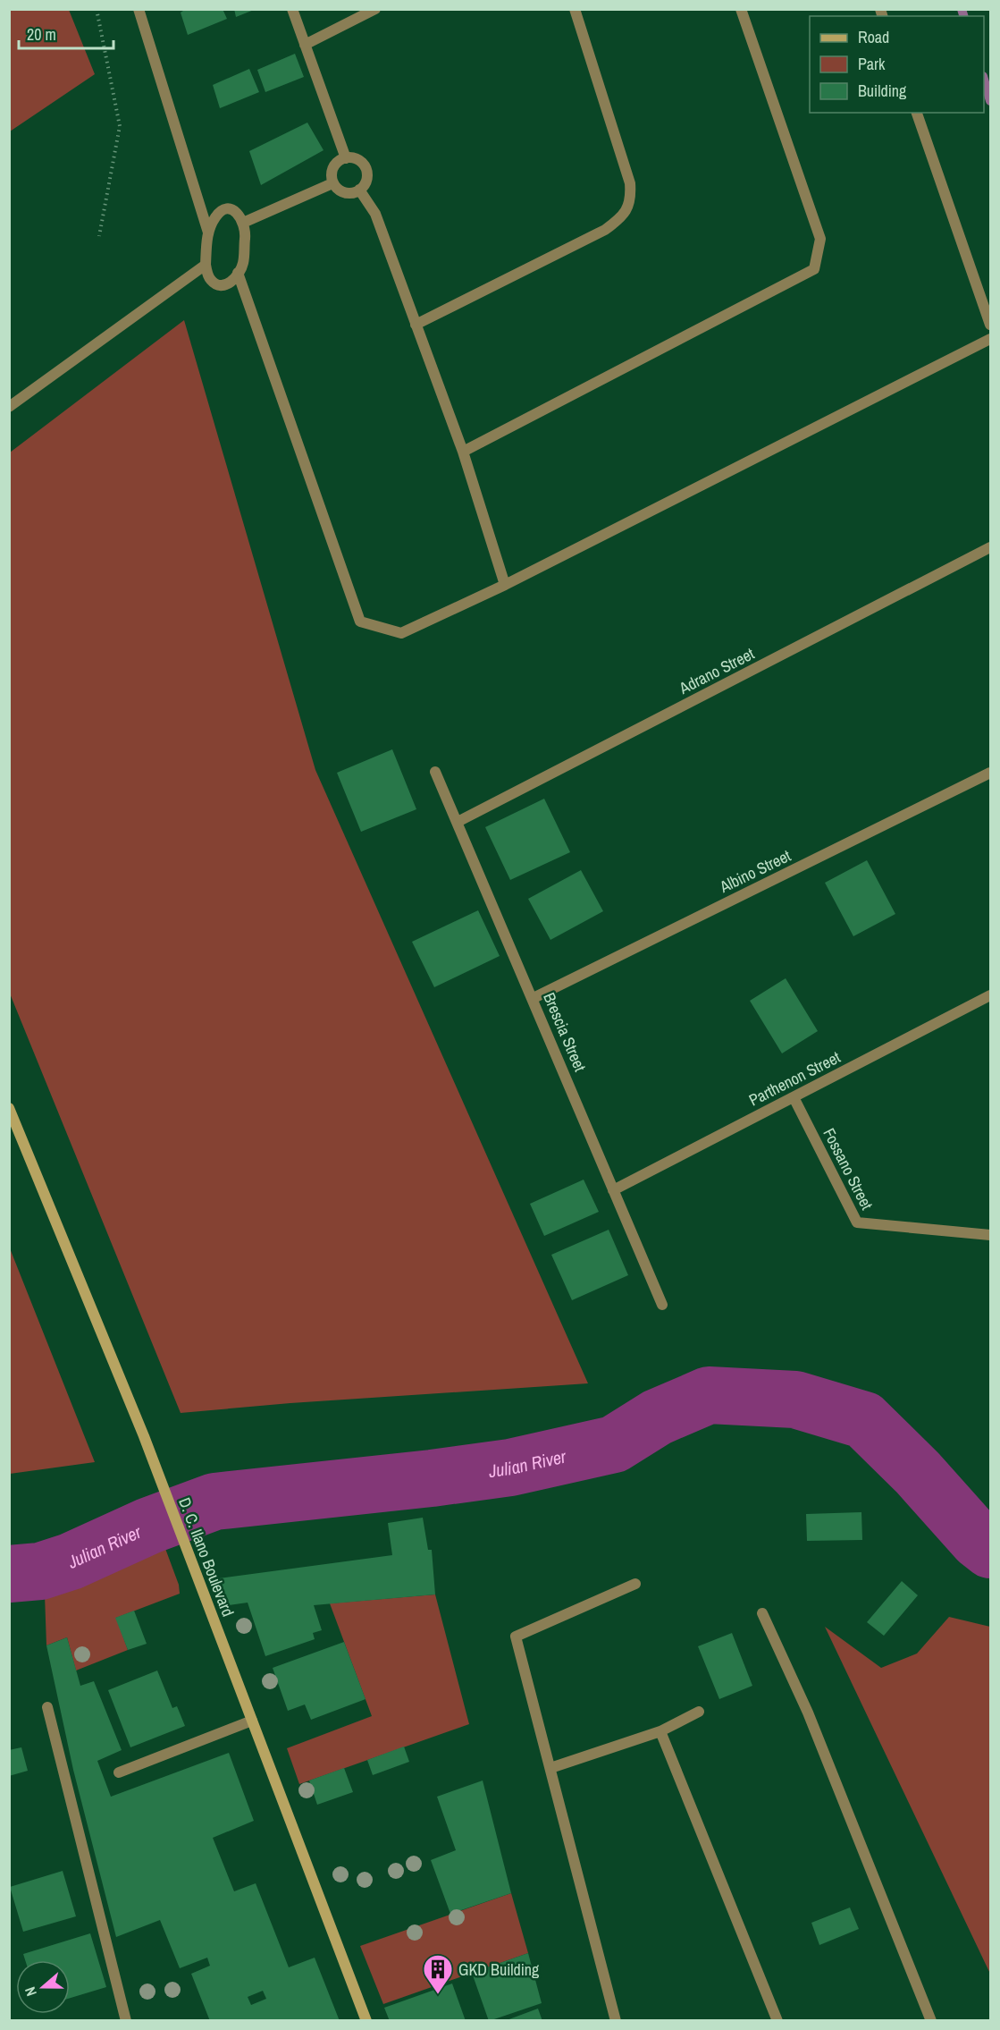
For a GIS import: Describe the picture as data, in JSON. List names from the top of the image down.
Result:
{
  "streets": {
    "street": [
      "Adrano Street",
      "Albino Street",
      "Brescia Street",
      "Parthenon Street",
      "Fossano Street",
      "D. C. Ilano Boulevard"
    ]
  },
  "crossings": [
    ["Adrano Street", "Brescia Street"],
    ["Albino Street", "Brescia Street"],
    ["Brescia Street", "Parthenon Street"],
    ["Parthenon Street", "Fossano Street"]
  ],
  "water": ["Julian River"],
  "places": {
    "building": ["GKD Building"]
  },
  "legend": ["Road", "Park", "Building"],
  "scale_bar": "20 m",
  "north": "left"
}
